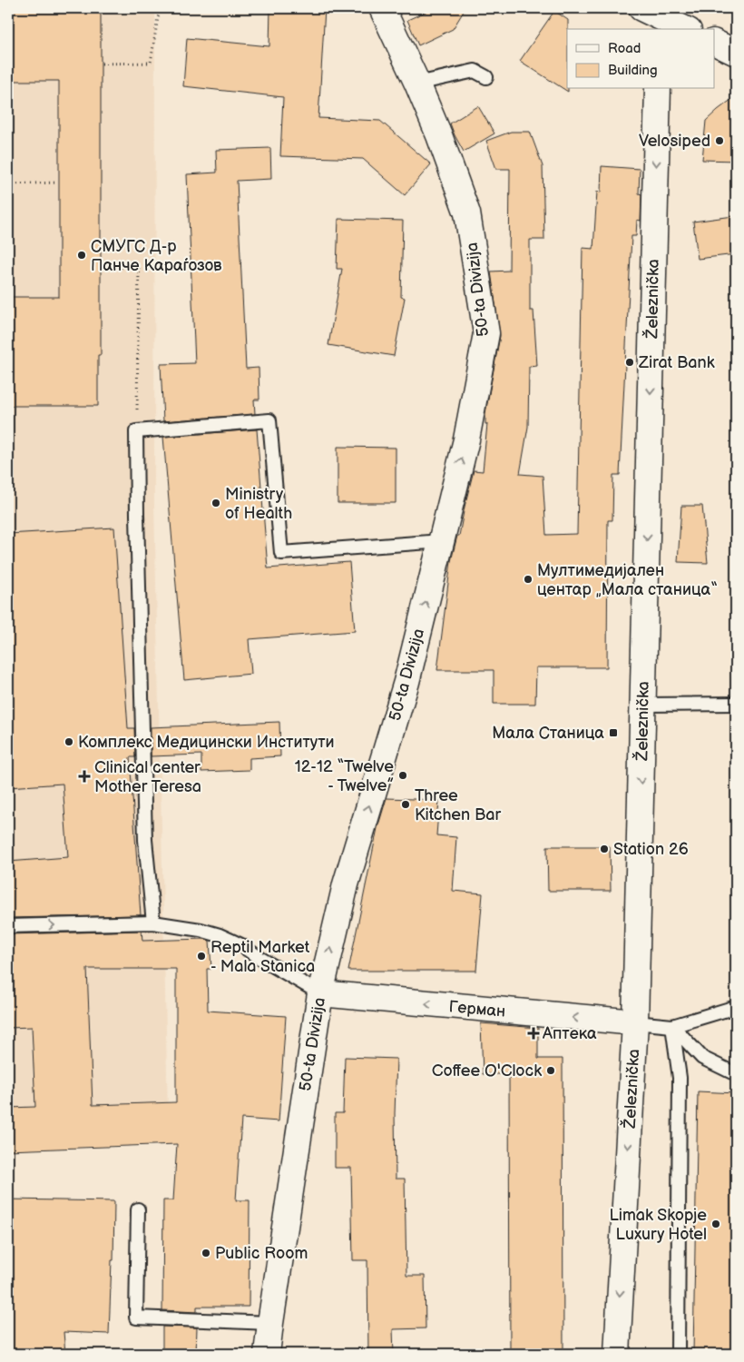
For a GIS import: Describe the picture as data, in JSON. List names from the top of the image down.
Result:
{
  "streets": {
    "street": ["50-ta Divizija", "Železnička", "Герман"]
  },
  "crossings": [
    ["50-ta Divizija", "Герман"],
    ["Železnička", "Герман"]
  ],
  "one_way": ["50-ta Divizija", "Železnička", "Герман"],
  "places": {
    "other": [
      "Velosiped",
      "СМУГС Д-р Панче Караѓозов",
      "Zirat Bank",
      "Ministry of Health",
      "Мултимедијален центар „Мала станица“",
      "Комплекс Медицински Институти",
      "12-12 “Twelve - Twelve”",
      "Three Kitchen Bar",
      "Station 26",
      "Reptil Market - Mala Stanica",
      "Coffee O'Clock",
      "Limak Skopje Luxury Hotel",
      "Public Room"
    ],
    "transit": ["Мала Станица"],
    "health": ["Clinical center Mother Teresa", "Аптека"]
  },
  "legend": ["Road", "Building"]
}
